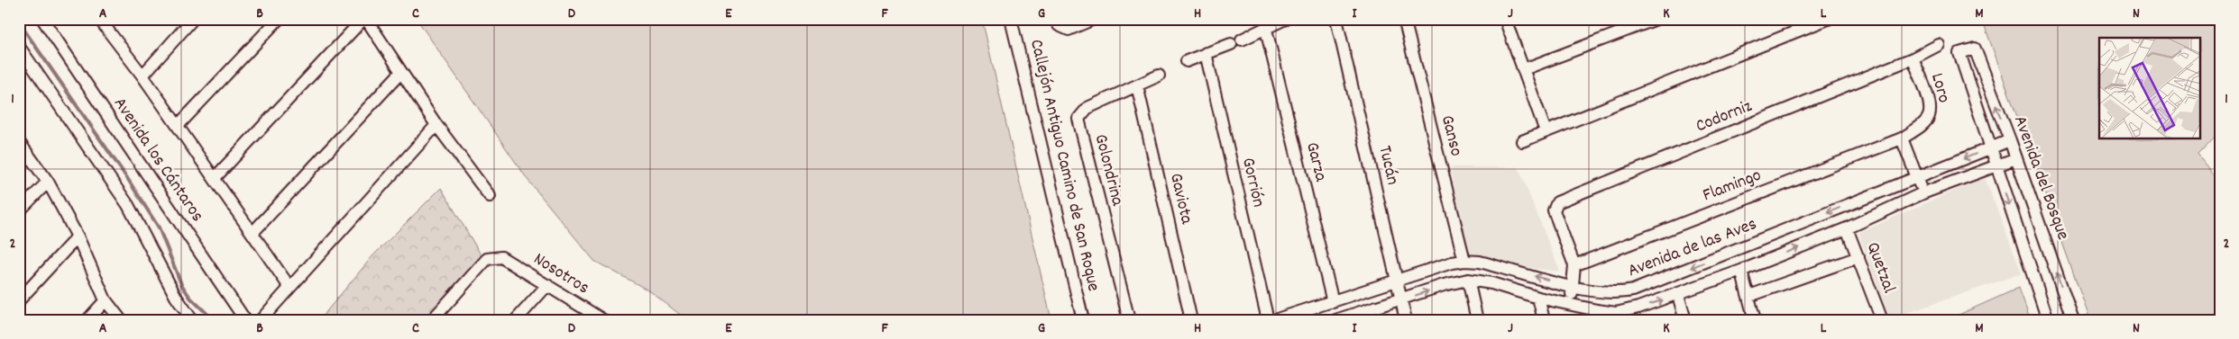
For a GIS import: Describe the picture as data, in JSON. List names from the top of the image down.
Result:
{
  "streets": {
    "street": [
      "Loro",
      "Codorniz",
      "Ganso",
      "Avenida los Cántaros",
      "Garza",
      "Callejón Antiguo Camino de San Roque",
      "Tucán",
      "Golondrina",
      "Avenida del Bosque",
      "Gorrión",
      "Flamingo",
      "Gaviota",
      "Avenida de las Aves",
      "Quetzal",
      "Nosotros"
    ]
  },
  "crossings": [
    ["Loro", "Codorniz"],
    ["Loro", "Flamingo"],
    ["Codorniz", "Flamingo"],
    ["Ganso", "Avenida de las Aves"],
    ["Garza", "Avenida de las Aves"],
    ["Tucán", "Avenida de las Aves"],
    ["Golondrina", "Gaviota"],
    ["Avenida del Bosque", "Avenida de las Aves"],
    ["Avenida de las Aves", "Quetzal"]
  ],
  "grid": {
    "columns": [
      "A",
      "B",
      "C",
      "D",
      "E",
      "F",
      "G",
      "H",
      "I",
      "J",
      "K",
      "L",
      "M",
      "N"
    ],
    "rows": ["1", "2"]
  }
}
